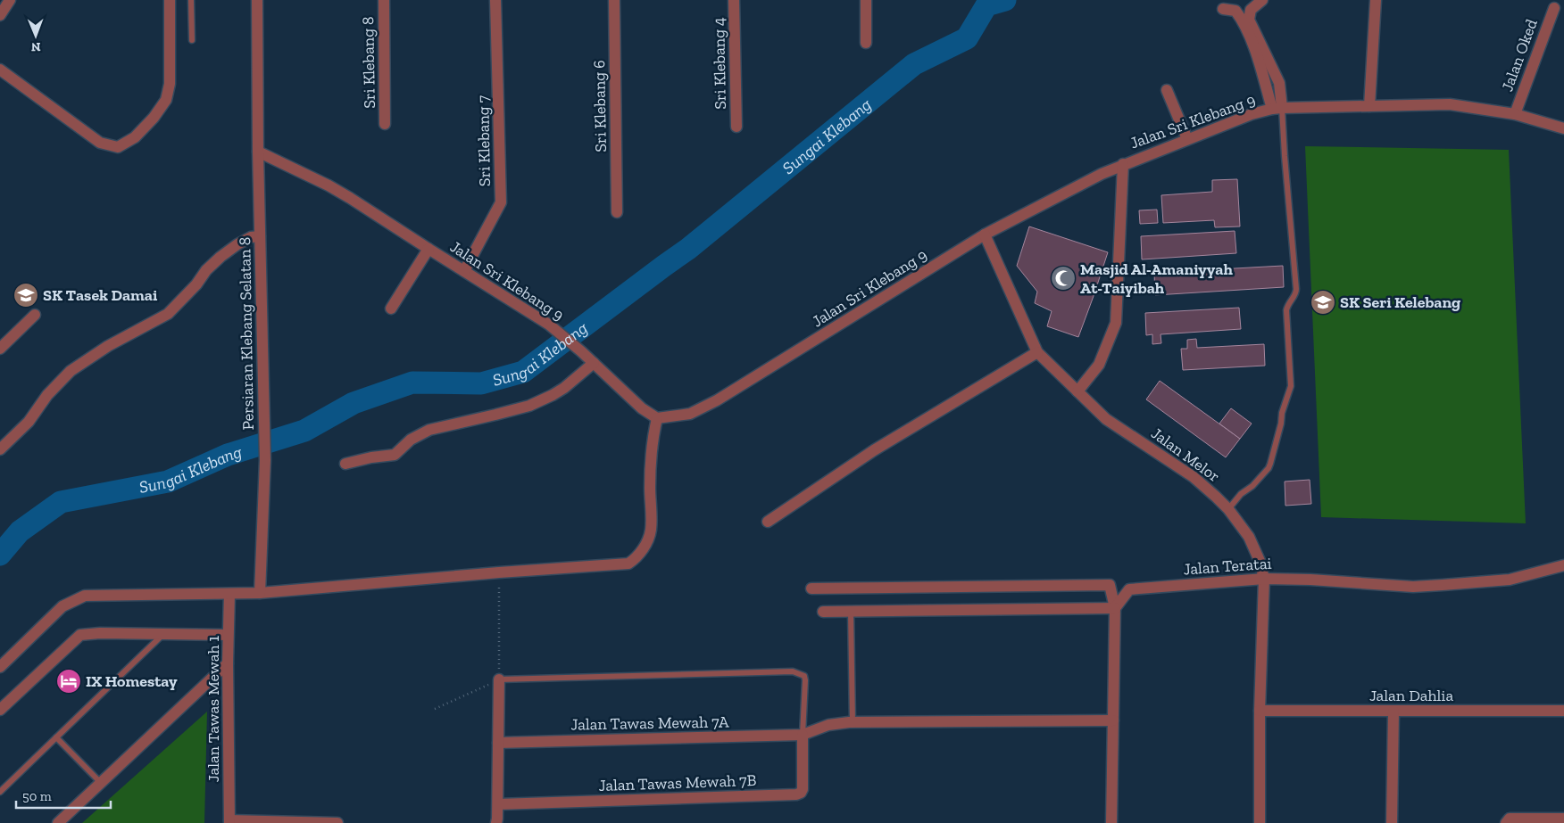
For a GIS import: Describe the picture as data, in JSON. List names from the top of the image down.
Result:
{
  "streets": {
    "street": [
      "Jalan Oked",
      "Sri Klebang 8",
      "Sri Klebang 4",
      "Sri Klebang 6",
      "Jalan Sri Klebang 9",
      "Sri Klebang 7",
      "Persiaran Klebang Selatan 8",
      "Jalan Melor",
      "Jalan Teratai",
      "Jalan Dahlia",
      "Jalan Tawas Mewah 1",
      "Jalan Tawas Mewah 7A",
      "Jalan Tawas Mewah 7B"
    ]
  },
  "crossings": [
    ["Jalan Oked", "Jalan Sri Klebang 9"],
    ["Jalan Sri Klebang 9", "Sri Klebang 7"],
    ["Jalan Sri Klebang 9", "Persiaran Klebang Selatan 8"],
    ["Jalan Sri Klebang 9", "Jalan Melor"],
    ["Jalan Melor", "Jalan Teratai"],
    ["Jalan Melor", "Jalan Dahlia"],
    ["Jalan Tawas Mewah 7A", "Jalan Tawas Mewah 7B"]
  ],
  "water": ["Sungai Klebang"],
  "places": {
    "mosque": ["Masjid Al-Amaniyyah At-Taiyibah"],
    "school or university": ["SK Tasek Damai", "SK Seri Kelebang"],
    "hotel": ["IX Homestay"]
  },
  "scale_bar": "50 m",
  "north": "bottom"
}
